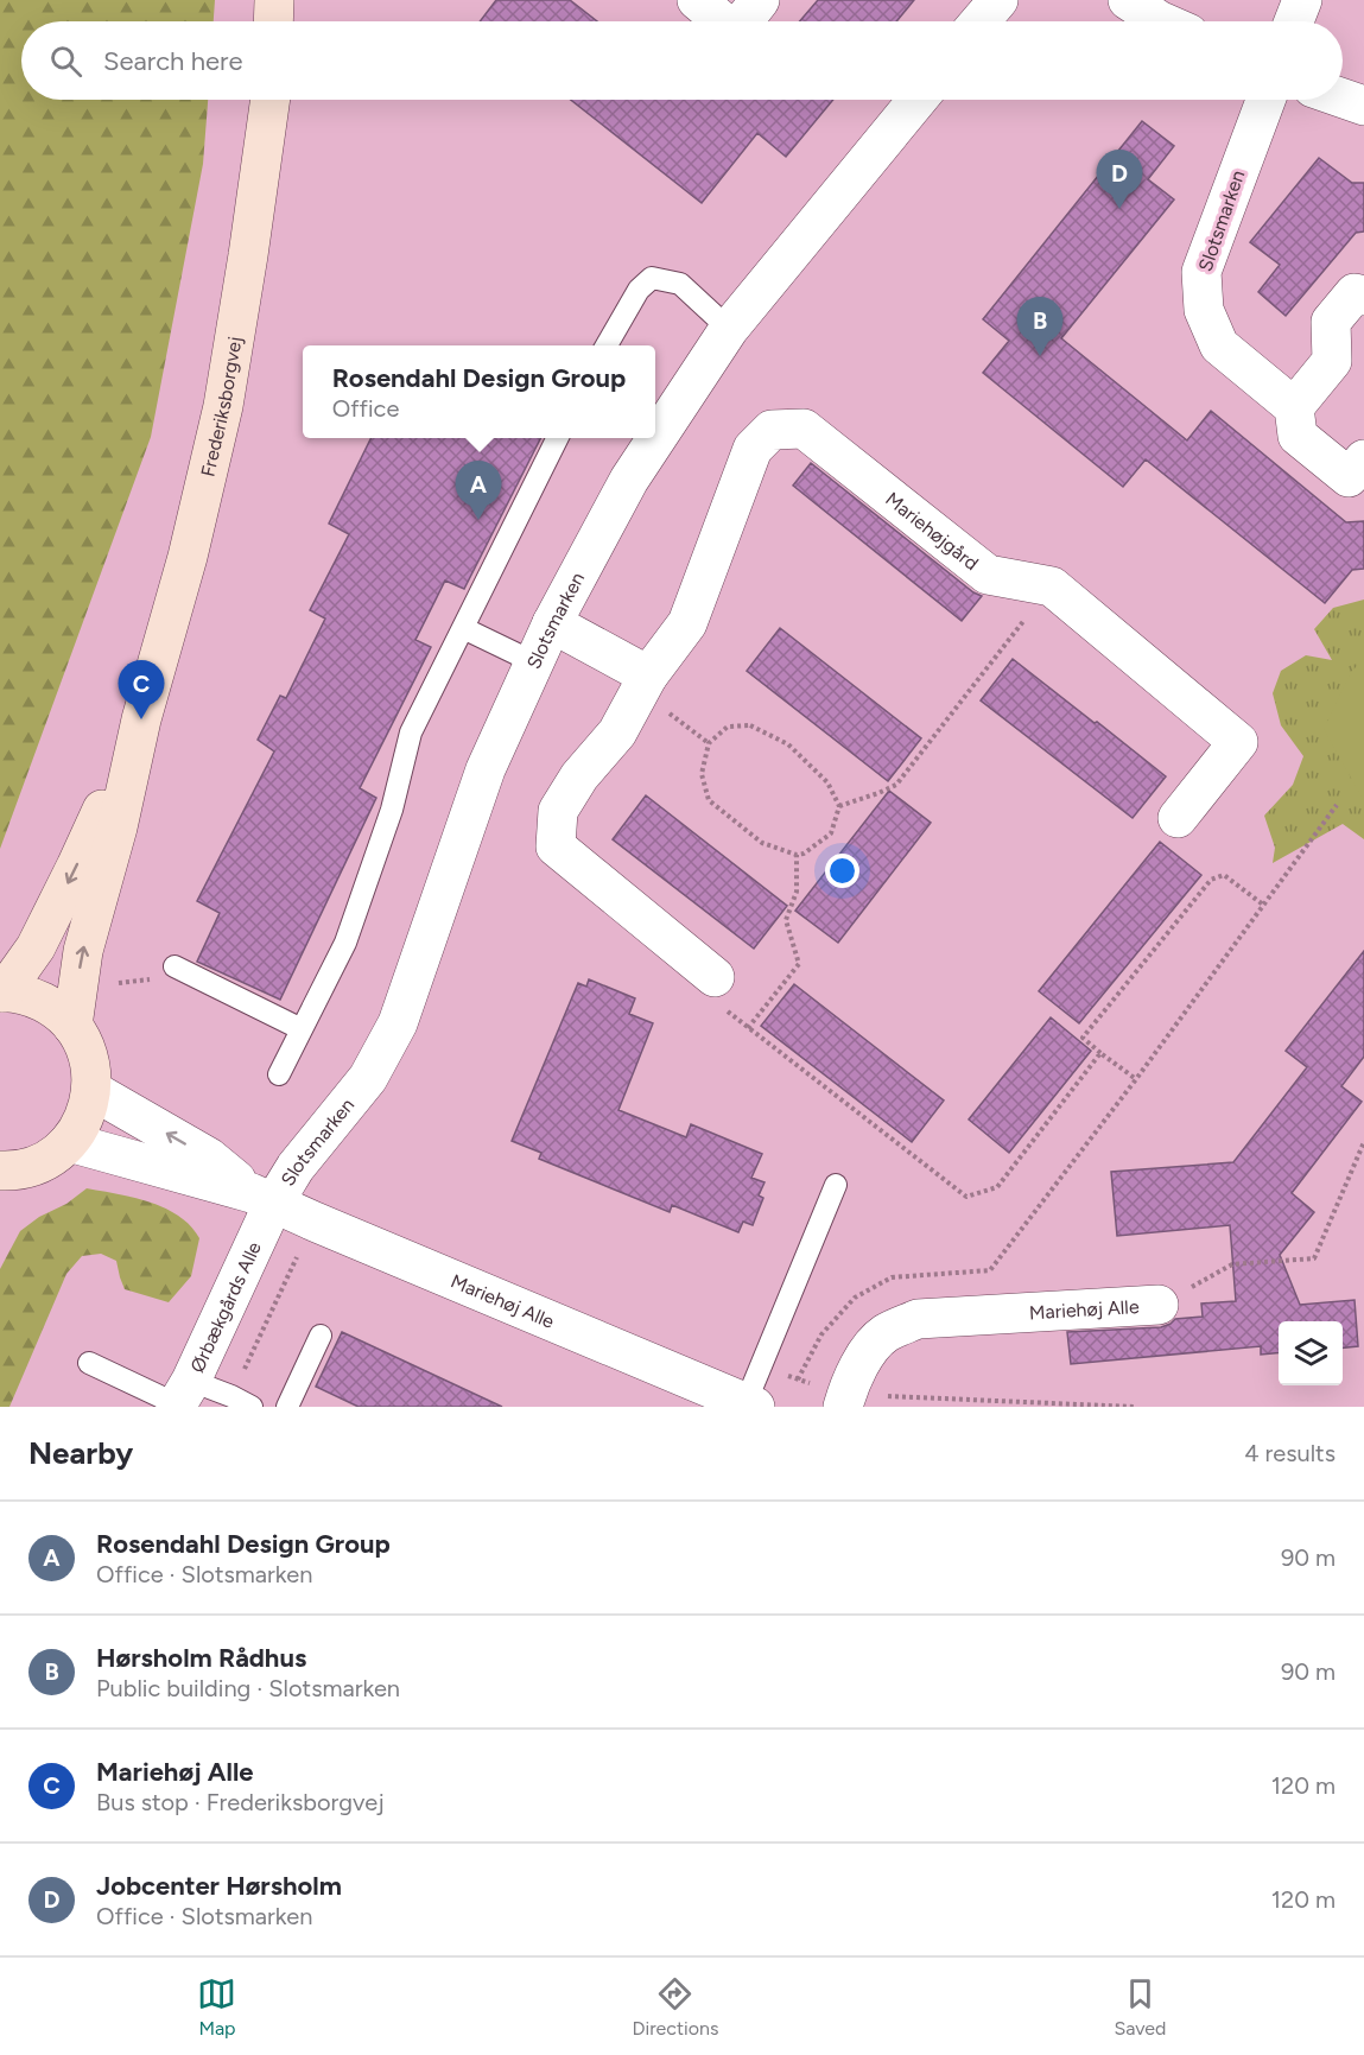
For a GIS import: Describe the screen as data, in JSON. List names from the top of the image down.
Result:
{
  "streets": {
    "main road": ["Frederiksborgvej"],
    "street": [
      "Slotsmarken",
      "Mariehøjgård",
      "Mariehøj Alle",
      "Ørbækgårds Alle"
    ]
  },
  "crossings": [
    ["Slotsmarken", "Mariehøj Alle"],
    ["Slotsmarken", "Ørbækgårds Alle"],
    ["Mariehøj Alle", "Ørbækgårds Alle"]
  ],
  "page": {
    "search": "Search here",
    "pins": [
      "D",
      "B",
      "A",
      "C"
    ],
    "popup": ["Rosendahl Design Group", "Office"],
    "heading": ["Nearby", "4 results"],
    "list": [
      {
        "mark": "A",
        "name": "Rosendahl Design Group",
        "note": "Office · Slotsmarken",
        "value": "90 m"
      },
      {
        "mark": "B",
        "name": "Hørsholm Rådhus",
        "note": "Public building · Slotsmarken",
        "value": "90 m"
      },
      {
        "mark": "C",
        "name": "Mariehøj Alle",
        "note": "Bus stop · Frederiksborgvej",
        "value": "120 m"
      },
      {
        "mark": "D",
        "name": "Jobcenter Hørsholm",
        "note": "Office · Slotsmarken",
        "value": "120 m"
      }
    ],
    "nav": ["Map", "Directions", "Saved"]
  }
}
